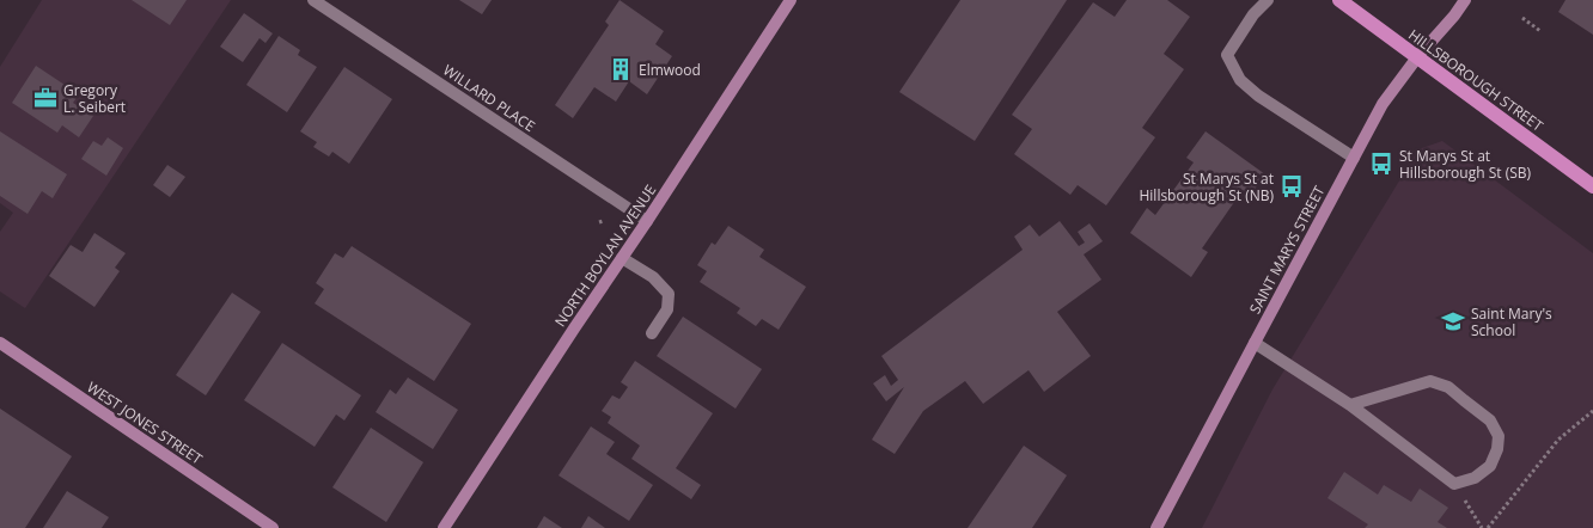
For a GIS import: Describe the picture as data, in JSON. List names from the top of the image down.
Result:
{
  "streets": {
    "main road": ["HILLSBOROUGH STREET"],
    "street": [
      "WILLARD PLACE",
      "SAINT MARYS STREET",
      "NORTH BOYLAN AVENUE",
      "WEST JONES STREET"
    ]
  },
  "crossings": [
    ["HILLSBOROUGH STREET", "SAINT MARYS STREET"],
    ["WILLARD PLACE", "NORTH BOYLAN AVENUE"]
  ],
  "places": {
    "building": ["Elmwood"],
    "office": ["Gregory L. Seibert"],
    "bus stop": ["St Marys St at Hillsborough St (SB)", "St Marys St at Hillsborough St (NB)"],
    "school or university": ["Saint Mary's School"]
  }
}
